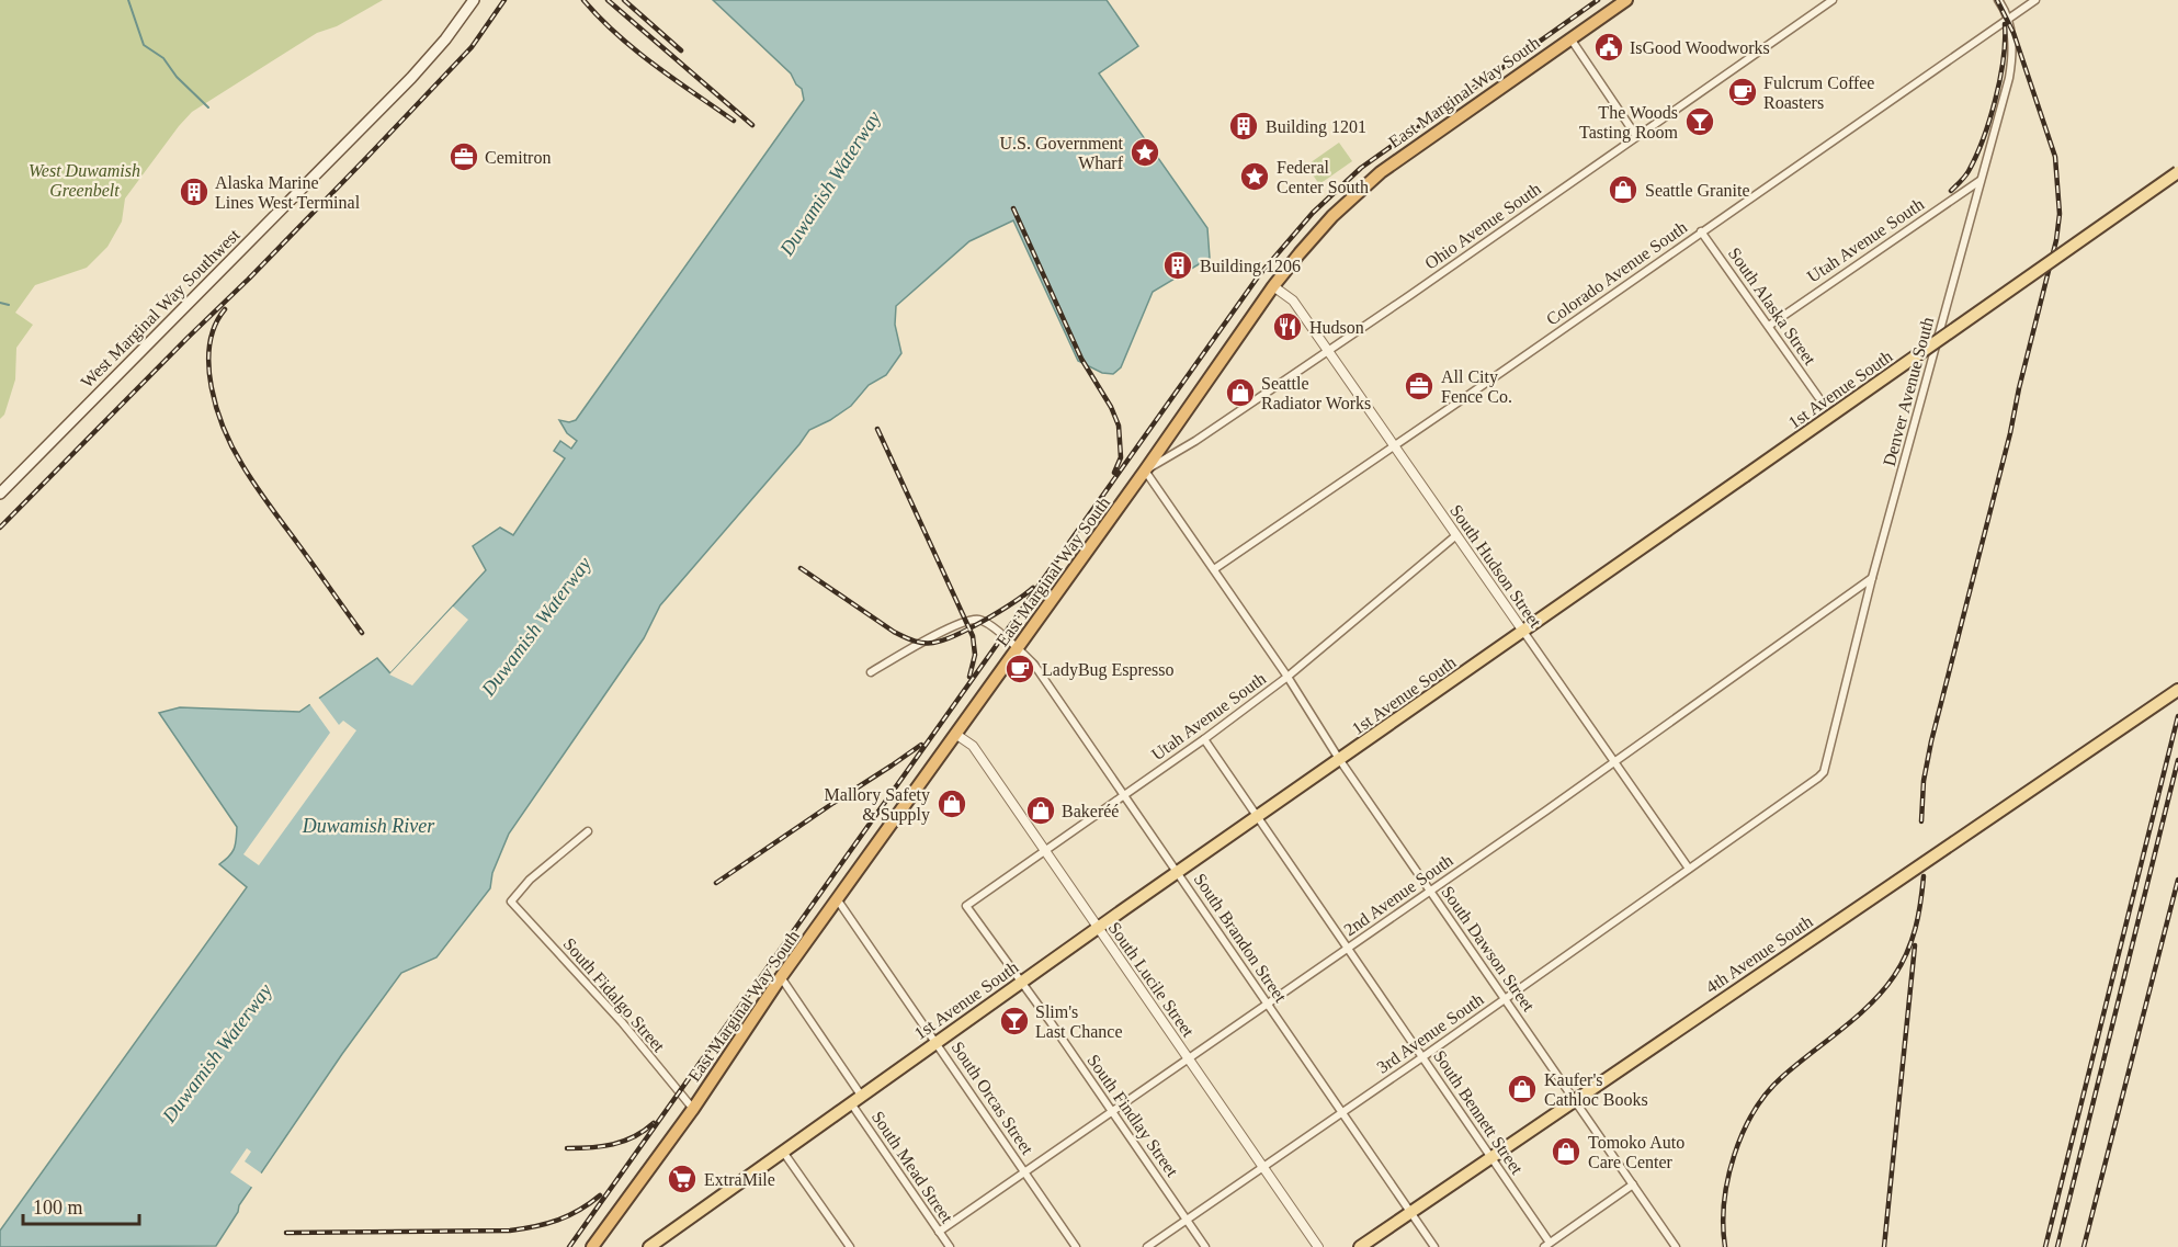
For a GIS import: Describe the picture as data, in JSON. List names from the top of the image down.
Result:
{
  "streets": {
    "highway": ["East Marginal Way South"],
    "main road": ["West Marginal Way Southwest", "1st Avenue South", "4th Avenue South"],
    "street": [
      "Ohio Avenue South",
      "Utah Avenue South",
      "Colorado Avenue South",
      "South Alaska Street",
      "Denver Avenue South",
      "South Hudson Street",
      "2nd Avenue South",
      "South Brandon Street",
      "South Dawson Street",
      "South Lucile Street",
      "South Fidalgo Street",
      "3rd Avenue South",
      "South Orcas Street",
      "South Bennett Street",
      "South Findlay Street",
      "South Mead Street"
    ]
  },
  "crossings": [
    ["East Marginal Way South", "Ohio Avenue South"],
    ["East Marginal Way South", "South Hudson Street"],
    ["East Marginal Way South", "South Brandon Street"],
    ["East Marginal Way South", "South Dawson Street"],
    ["East Marginal Way South", "South Lucile Street"],
    ["East Marginal Way South", "South Fidalgo Street"],
    ["East Marginal Way South", "South Orcas Street"],
    ["East Marginal Way South", "South Mead Street"],
    ["Ohio Avenue South", "South Hudson Street"],
    ["Ohio Avenue South", "South Dawson Street"],
    ["Utah Avenue South", "South Alaska Street"],
    ["Utah Avenue South", "Denver Avenue South"],
    ["Utah Avenue South", "South Hudson Street"],
    ["Utah Avenue South", "South Brandon Street"],
    ["Utah Avenue South", "South Dawson Street"],
    ["Utah Avenue South", "South Lucile Street"],
    ["Utah Avenue South", "South Bennett Street"],
    ["Utah Avenue South", "South Findlay Street"],
    ["Colorado Avenue South", "South Alaska Street"],
    ["Colorado Avenue South", "Denver Avenue South"],
    ["Colorado Avenue South", "South Hudson Street"],
    ["Colorado Avenue South", "South Dawson Street"],
    ["1st Avenue South", "South Hudson Street"],
    ["1st Avenue South", "South Brandon Street"],
    ["1st Avenue South", "South Dawson Street"],
    ["1st Avenue South", "South Lucile Street"],
    ["1st Avenue South", "South Orcas Street"],
    ["1st Avenue South", "South Bennett Street"],
    ["1st Avenue South", "South Findlay Street"],
    ["1st Avenue South", "South Mead Street"],
    ["Denver Avenue South", "2nd Avenue South"],
    ["Denver Avenue South", "3rd Avenue South"],
    ["South Hudson Street", "2nd Avenue South"],
    ["South Hudson Street", "3rd Avenue South"],
    ["2nd Avenue South", "South Brandon Street"],
    ["2nd Avenue South", "South Dawson Street"],
    ["2nd Avenue South", "South Lucile Street"],
    ["2nd Avenue South", "South Orcas Street"],
    ["2nd Avenue South", "South Bennett Street"],
    ["2nd Avenue South", "South Findlay Street"],
    ["2nd Avenue South", "South Mead Street"],
    ["South Brandon Street", "4th Avenue South"],
    ["South Brandon Street", "3rd Avenue South"],
    ["South Dawson Street", "4th Avenue South"],
    ["South Dawson Street", "3rd Avenue South"],
    ["4th Avenue South", "South Bennett Street"],
    ["South Lucile Street", "3rd Avenue South"],
    ["3rd Avenue South", "South Bennett Street"],
    ["3rd Avenue South", "South Findlay Street"]
  ],
  "water": ["Duwamish Waterway", "Duwamish River"],
  "parks": ["West Duwamish Greenbelt"],
  "places": {
    "public building": ["IsGood Woodworks"],
    "cafe": ["Fulcrum Coffee Roasters", "LadyBug Espresso"],
    "bar": ["The Woods Tasting Room", "Slim's Last Chance"],
    "building": ["Building 1201", "Alaska Marine Lines West Terminal", "Building 1206"],
    "place": ["U.S. Government Wharf", "Federal Center South"],
    "office": ["Cemitron", "All City Fence Co."],
    "shop": [
      "Seattle Granite",
      "Seattle Radiator Works",
      "Mallory Safety & Supply",
      "Bakeréé",
      "Kaufer's Cathloc Books",
      "Tomoko Auto Care Center"
    ],
    "restaurant": ["Hudson"],
    "supermarket": ["ExtraMile"]
  },
  "scale_bar": "100 m"
}
